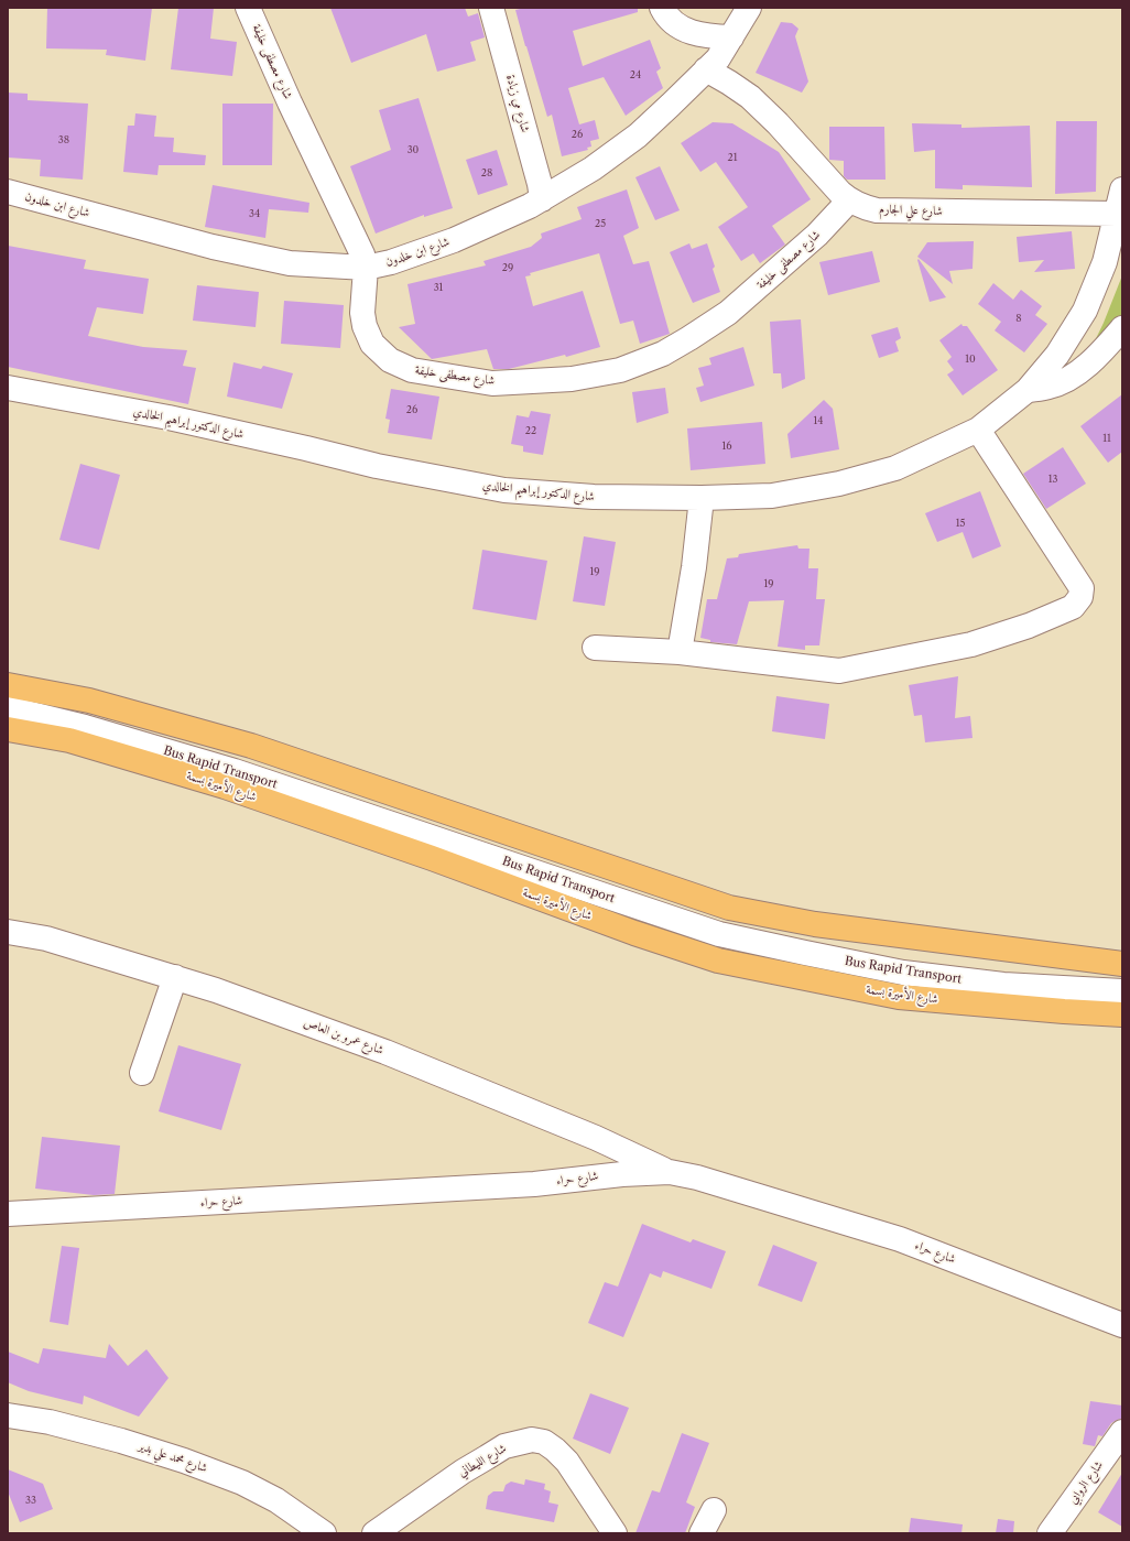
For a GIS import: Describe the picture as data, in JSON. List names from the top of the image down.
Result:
{
  "streets": {
    "main road": ["شارع الأميرة بسمة"],
    "street": [
      "شارع مصطفى خليفة",
      "شارع مي زيادة",
      "شارع ابن خلدون",
      "شارع علي الجارم",
      "شارع الدكتور إبراهيم الخالدي",
      "Bus Rapid Transport",
      "شارع عمرو بن العاص",
      "شارع حراء",
      "شارع محمد علي بدير",
      "شارع الليطاني",
      "شارع الروابي"
    ]
  },
  "crossings": [
    ["شارع مصطفى خليفة", "شارع ابن خلدون"],
    ["شارع مصطفى خليفة", "شارع علي الجارم"],
    ["شارع مي زيادة", "شارع ابن خلدون"],
    ["شارع ابن خلدون", "شارع علي الجارم"],
    ["شارع علي الجارم", "شارع الدكتور إبراهيم الخالدي"],
    ["شارع عمرو بن العاص", "شارع حراء"]
  ],
  "house_numbers": [
    "24",
    "26",
    "38",
    "30",
    "21",
    "28",
    "34",
    "25",
    "29",
    "31",
    "8",
    "10",
    "26",
    "14",
    "22",
    "11",
    "16",
    "13",
    "15",
    "19",
    "19",
    "33"
  ]
}
